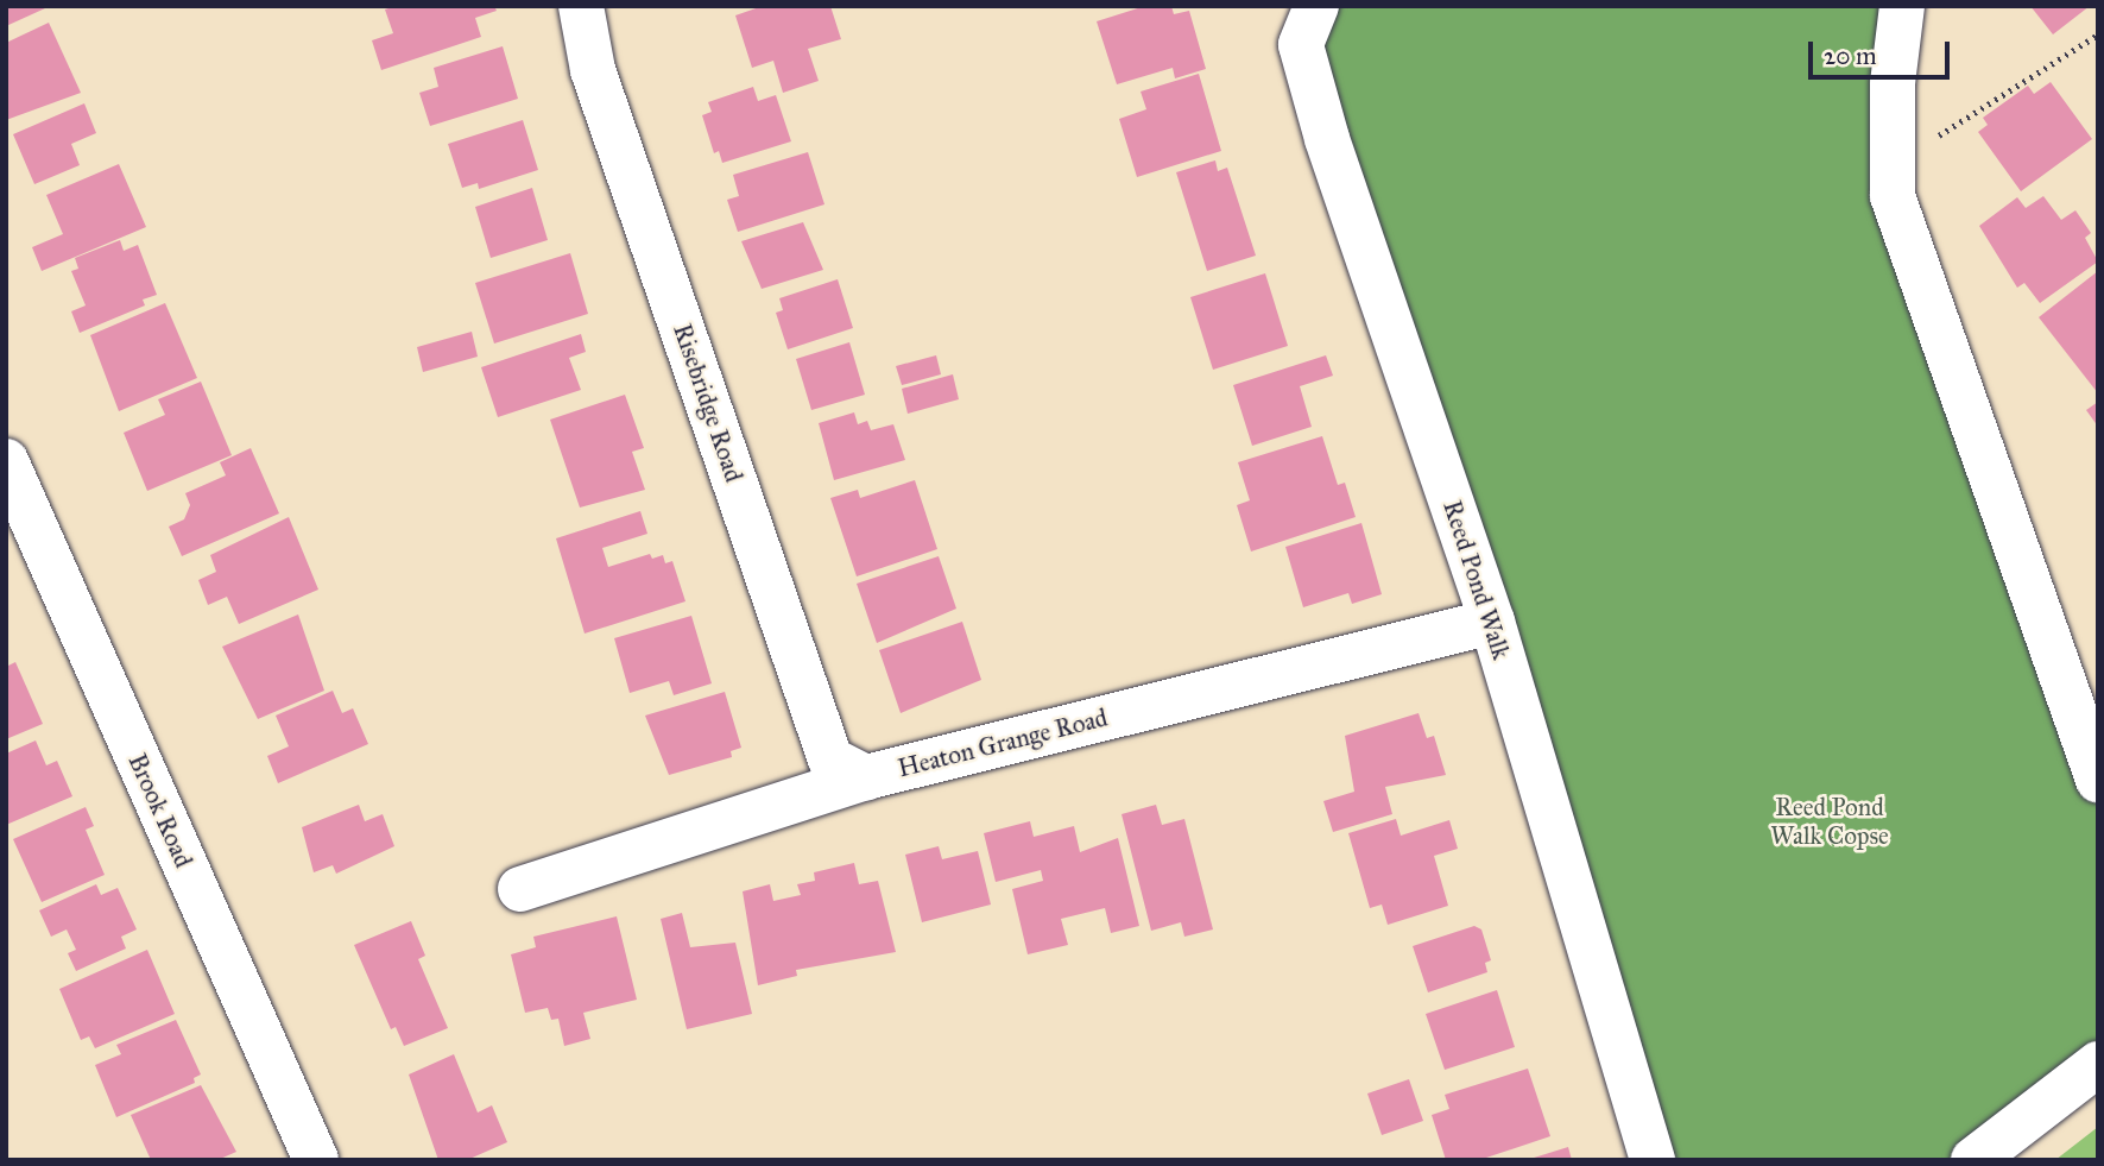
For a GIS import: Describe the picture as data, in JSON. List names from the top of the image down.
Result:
{
  "streets": {
    "street": [
      "Risebridge Road",
      "Reed Pond Walk",
      "Heaton Grange Road",
      "Brook Road"
    ]
  },
  "crossings": [
    ["Risebridge Road", "Heaton Grange Road"],
    ["Reed Pond Walk", "Heaton Grange Road"]
  ],
  "parks": ["Reed Pond Walk Copse"],
  "scale_bar": "20 m"
}
